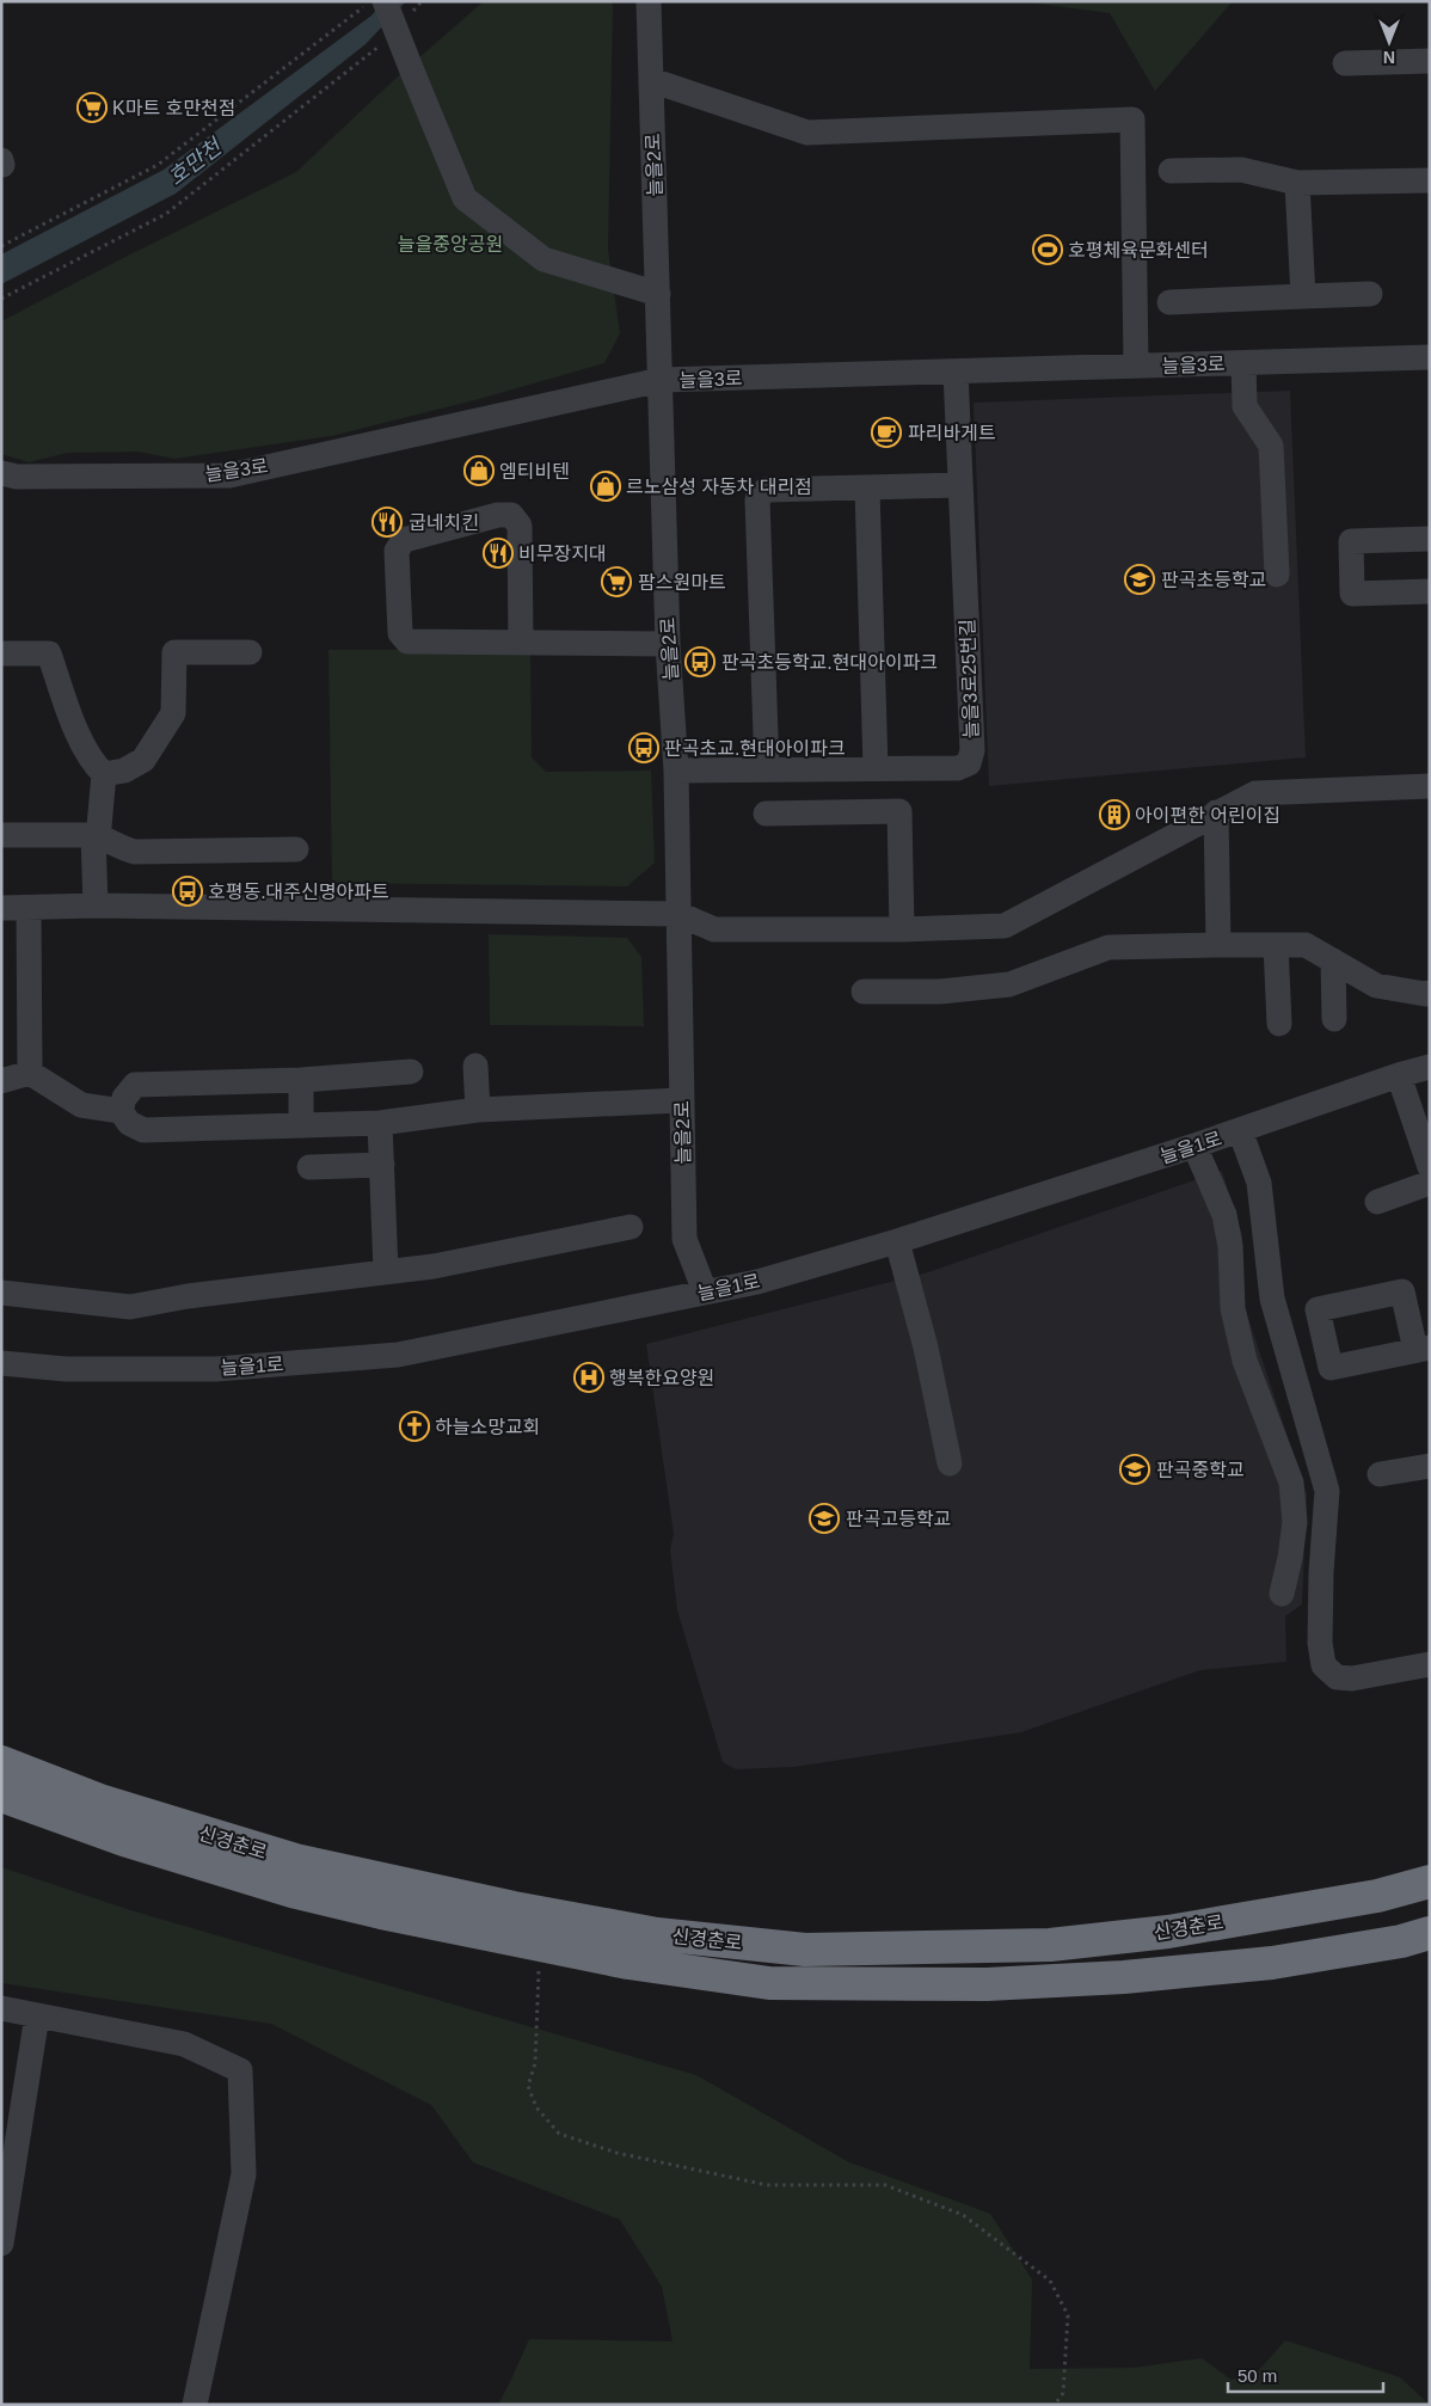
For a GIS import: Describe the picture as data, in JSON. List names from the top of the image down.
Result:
{
  "streets": {
    "highway": ["신경춘로"],
    "street": [
      "늘을2로",
      "늘을3로",
      "늘을3로25번길",
      "늘을1로"
    ]
  },
  "crossings": [
    ["늘을2로", "늘을3로"],
    ["늘을2로", "늘을3로25번길"],
    ["늘을2로", "늘을1로"],
    ["늘을3로", "늘을3로25번길"]
  ],
  "water": ["호만천"],
  "parks": ["늘을중앙공원"],
  "places": {
    "supermarket": ["K마트 호만천점", "팜스원마트"],
    "sports": ["호평체육문화센터"],
    "cafe": ["파리바게트"],
    "shop": ["엠티비텐", "르노삼성 자동차 대리점"],
    "restaurant": ["굽네치킨", "비무장지대"],
    "school or university": ["판곡초등학교", "판곡중학교", "판곡고등학교"],
    "bus stop": ["판곡초등학교.현대아이파크", "판곡초교.현대아이파크", "호평동.대주신명아파트"],
    "building": ["아이편한 어린이집"],
    "hospital": ["행복한요양원"],
    "church": ["하늘소망교회"]
  },
  "scale_bar": "50 m",
  "north": "bottom"
}
